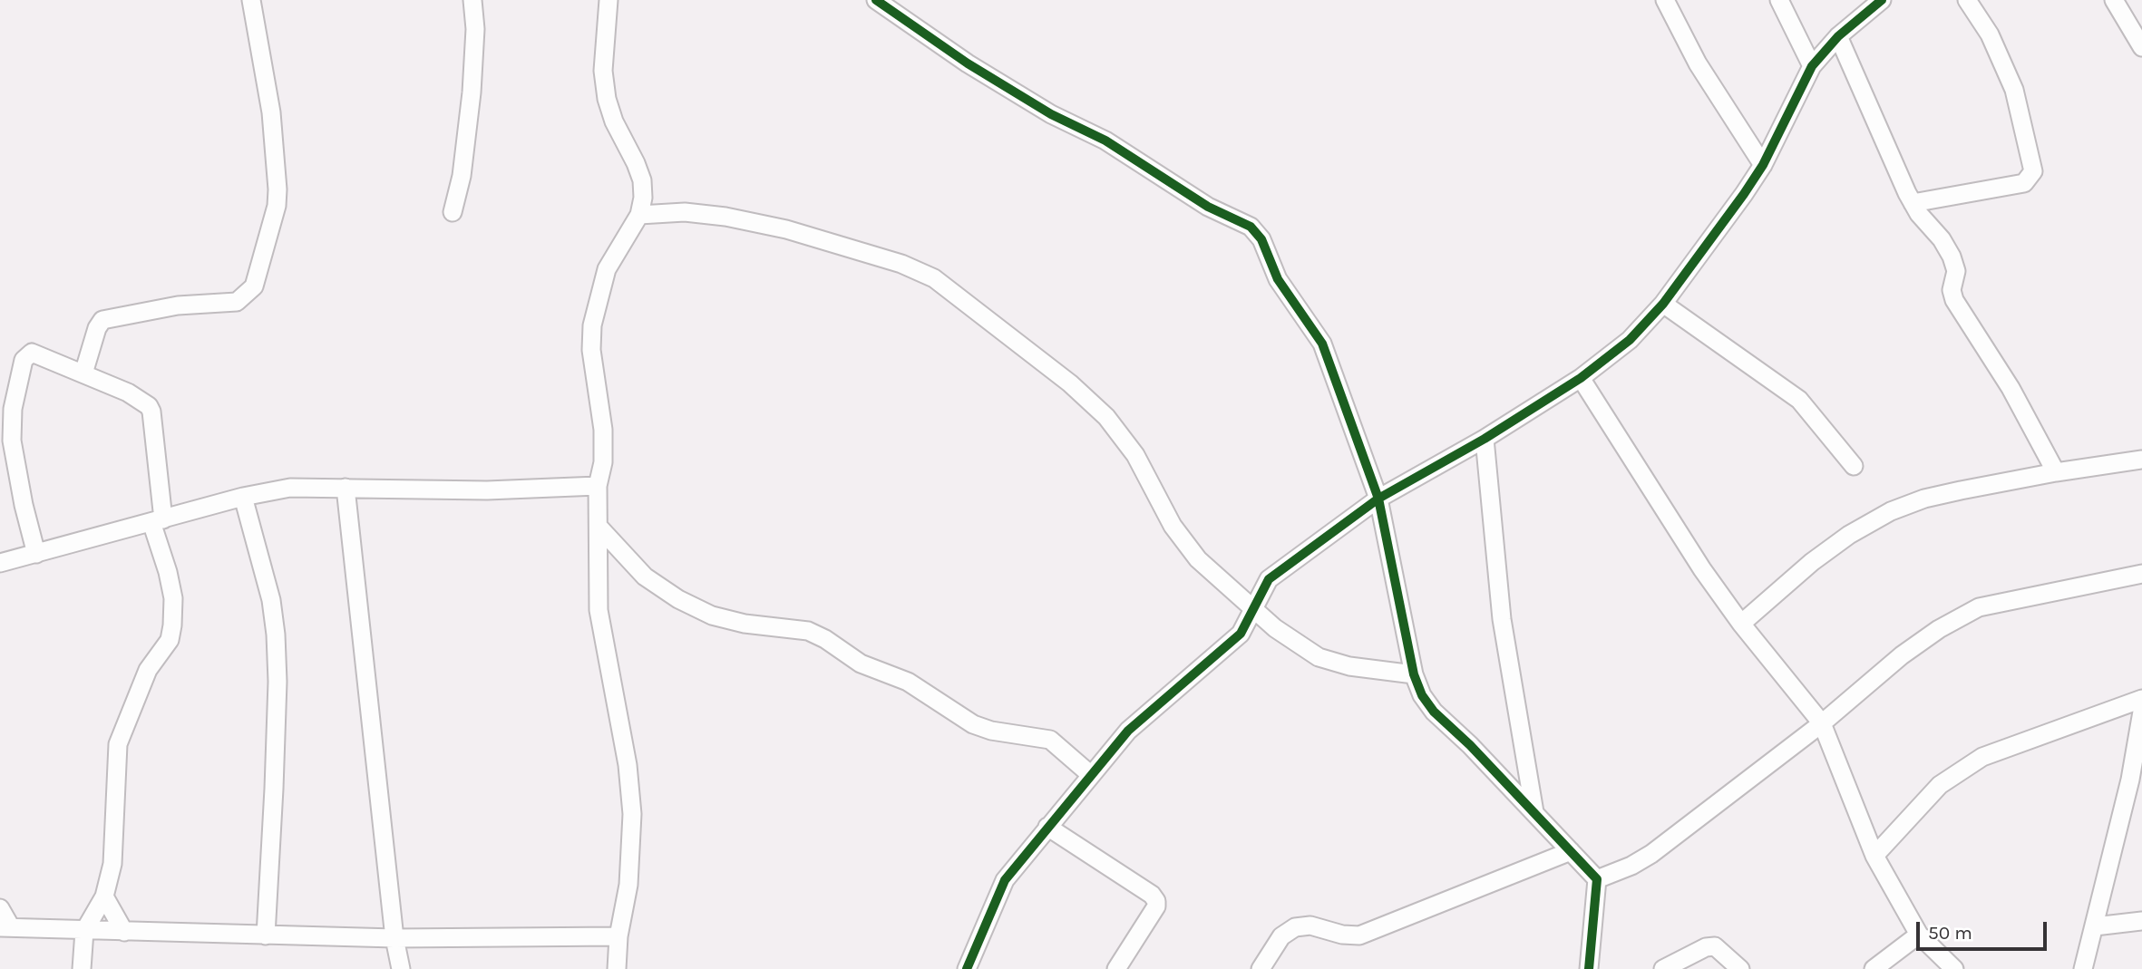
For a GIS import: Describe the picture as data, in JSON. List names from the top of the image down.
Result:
{
  "scale_bar": "50 m"
}
